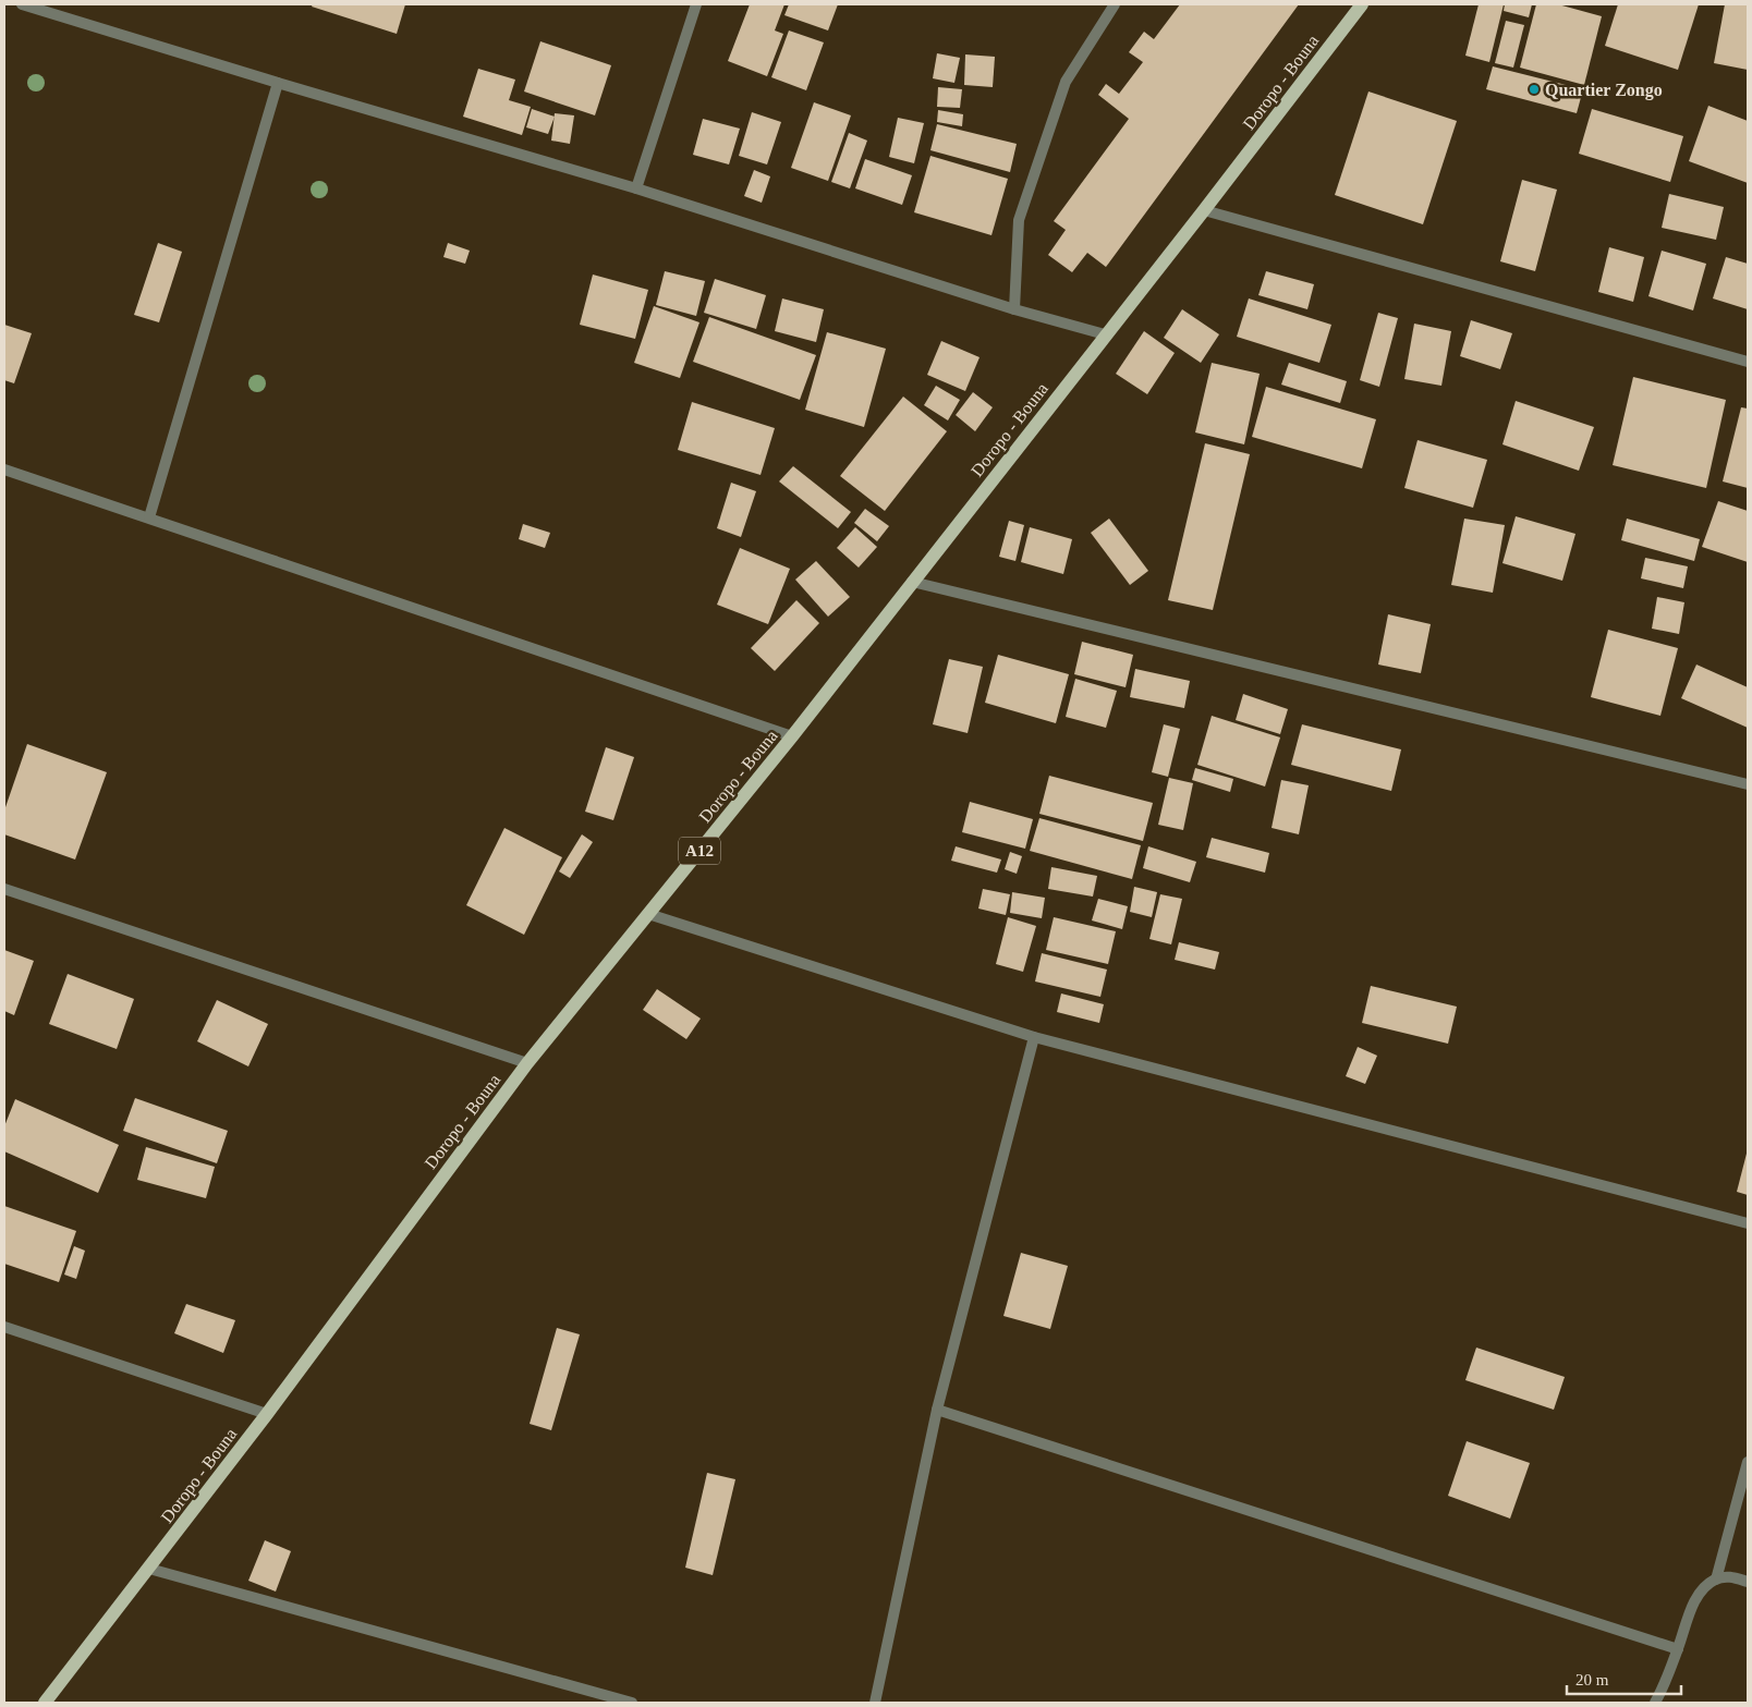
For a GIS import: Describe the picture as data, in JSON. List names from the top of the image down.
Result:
{
  "streets": {
    "main road": ["Doropo - Bouna", "A12"]
  },
  "places": ["Quartier Zongo"],
  "scale_bar": "20 m"
}
